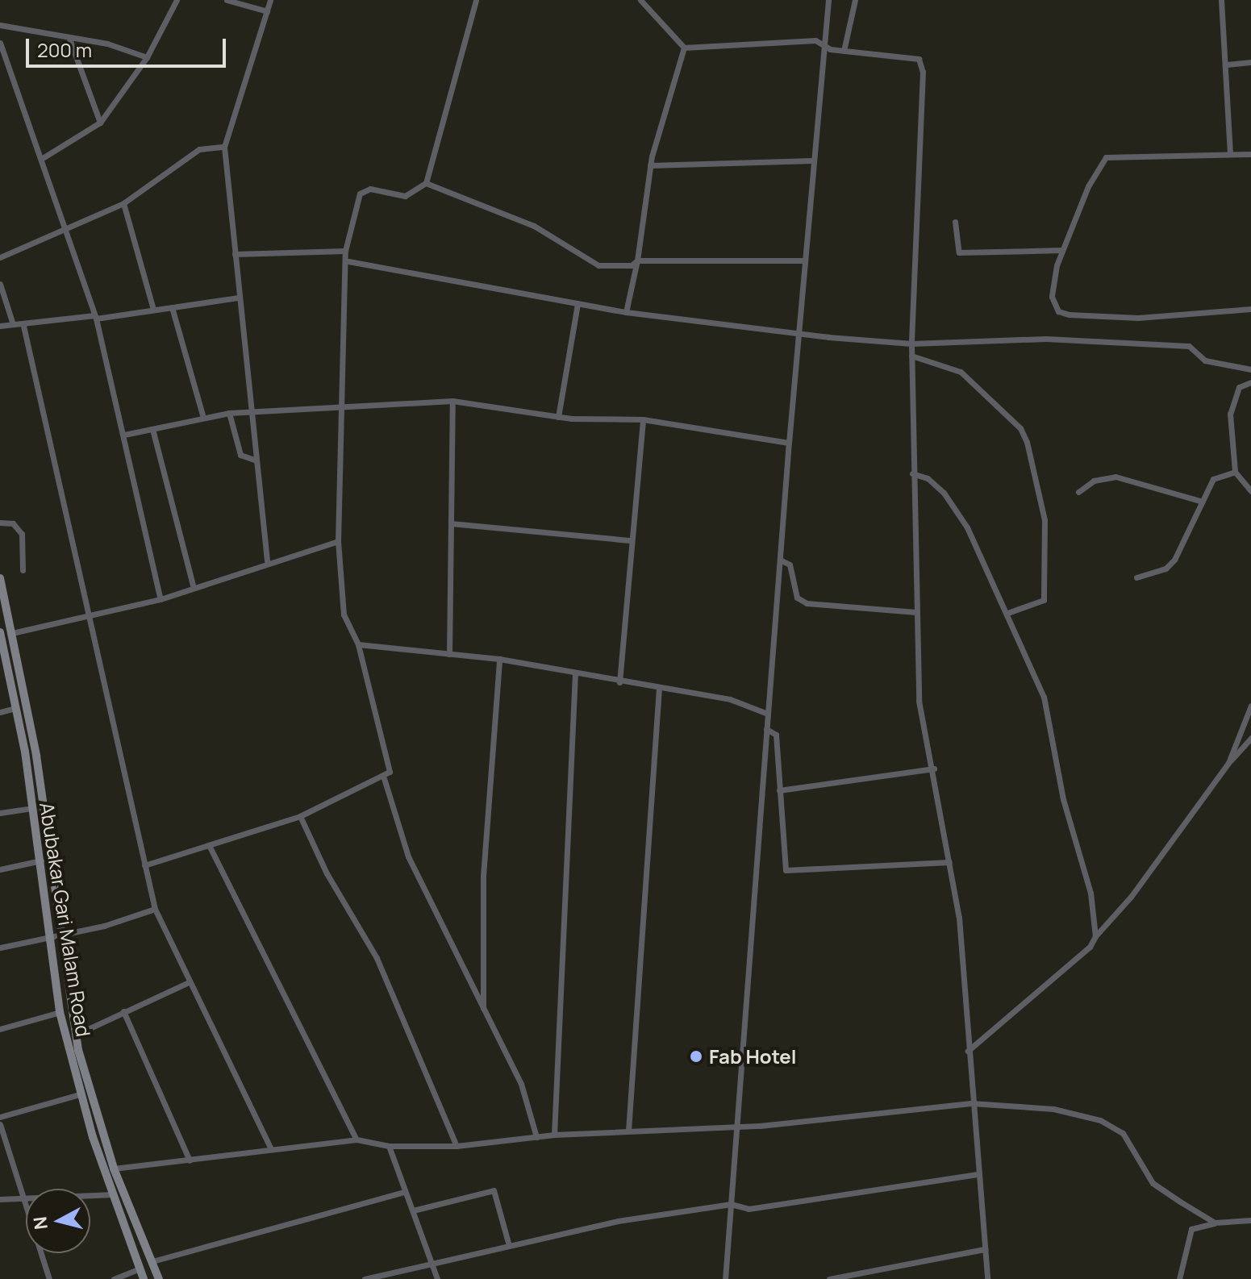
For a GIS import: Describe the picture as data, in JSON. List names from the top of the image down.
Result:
{
  "streets": {
    "street": ["Abubakar Gari Malam Road"]
  },
  "places": ["Fab Hotel"],
  "scale_bar": "200 m",
  "north": "left"
}
